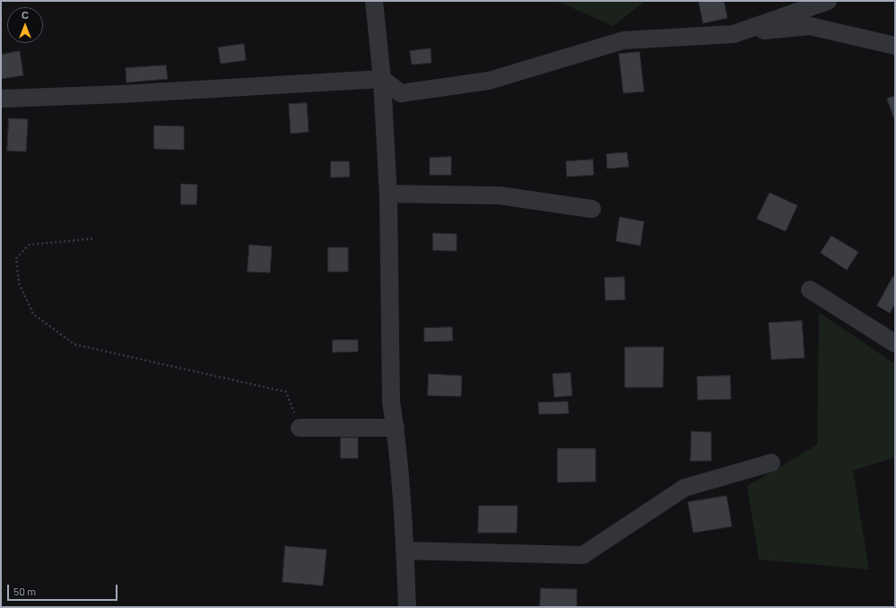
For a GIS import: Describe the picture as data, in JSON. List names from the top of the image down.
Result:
{
  "scale_bar": "50 m",
  "north": "top"
}
